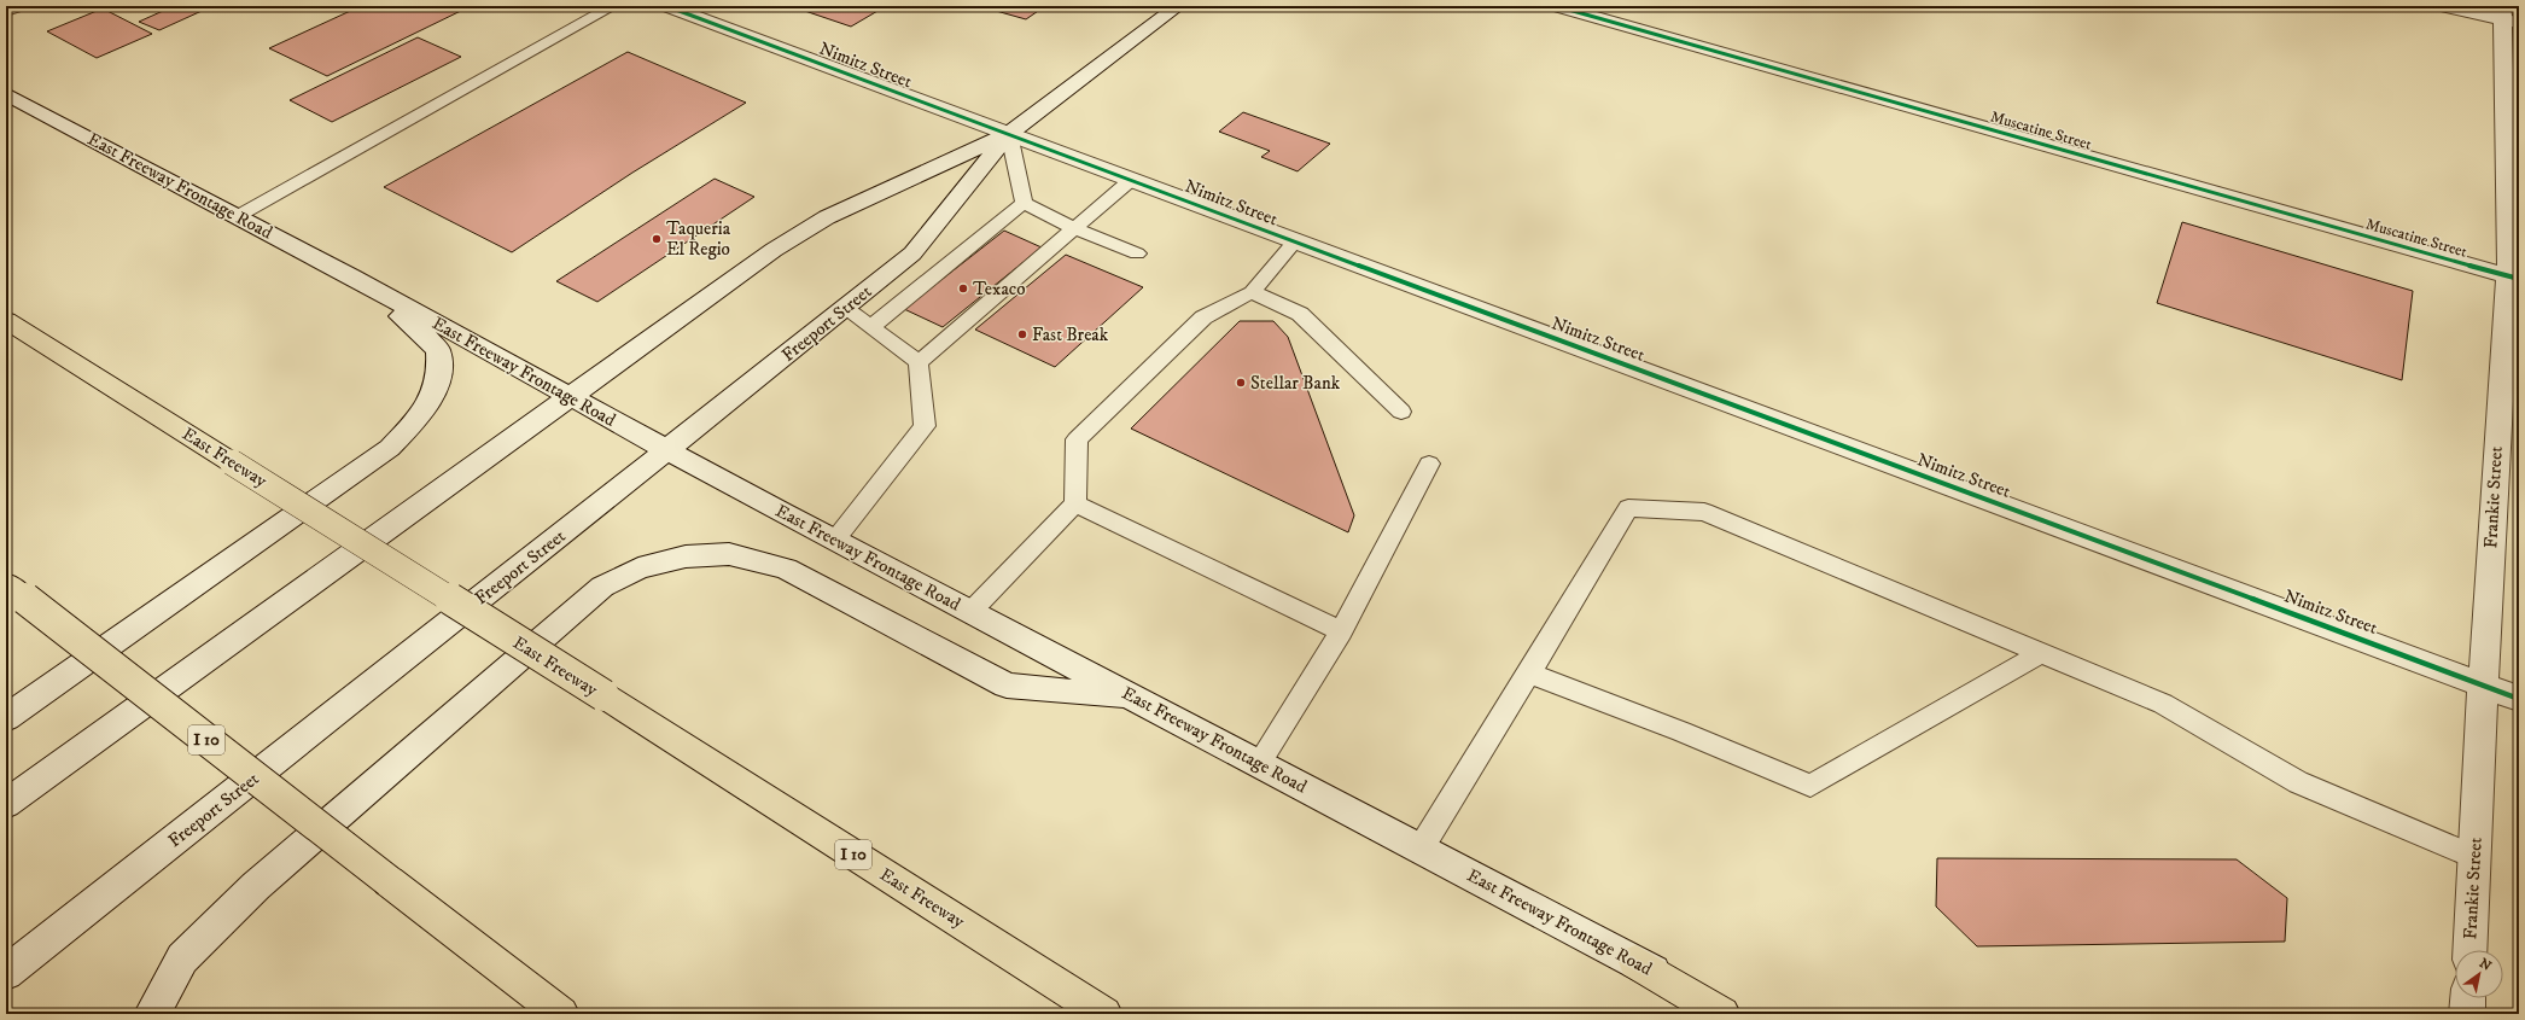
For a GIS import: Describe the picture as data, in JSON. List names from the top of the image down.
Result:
{
  "streets": {
    "highway": ["East Freeway", "I 10"],
    "main road": [
      "Nimitz Street",
      "Muscatine Street",
      "East Freeway Frontage Road",
      "Freeport Street",
      "Frankie Street"
    ]
  },
  "crossings": [
    ["Nimitz Street", "Freeport Street"],
    ["Nimitz Street", "Frankie Street"],
    ["Muscatine Street", "Frankie Street"],
    ["East Freeway Frontage Road", "Freeport Street"]
  ],
  "places": [
    "Taqueria El Regio",
    "Texaco",
    "Fast Break",
    "Stellar Bank"
  ],
  "north": "top right"
}
